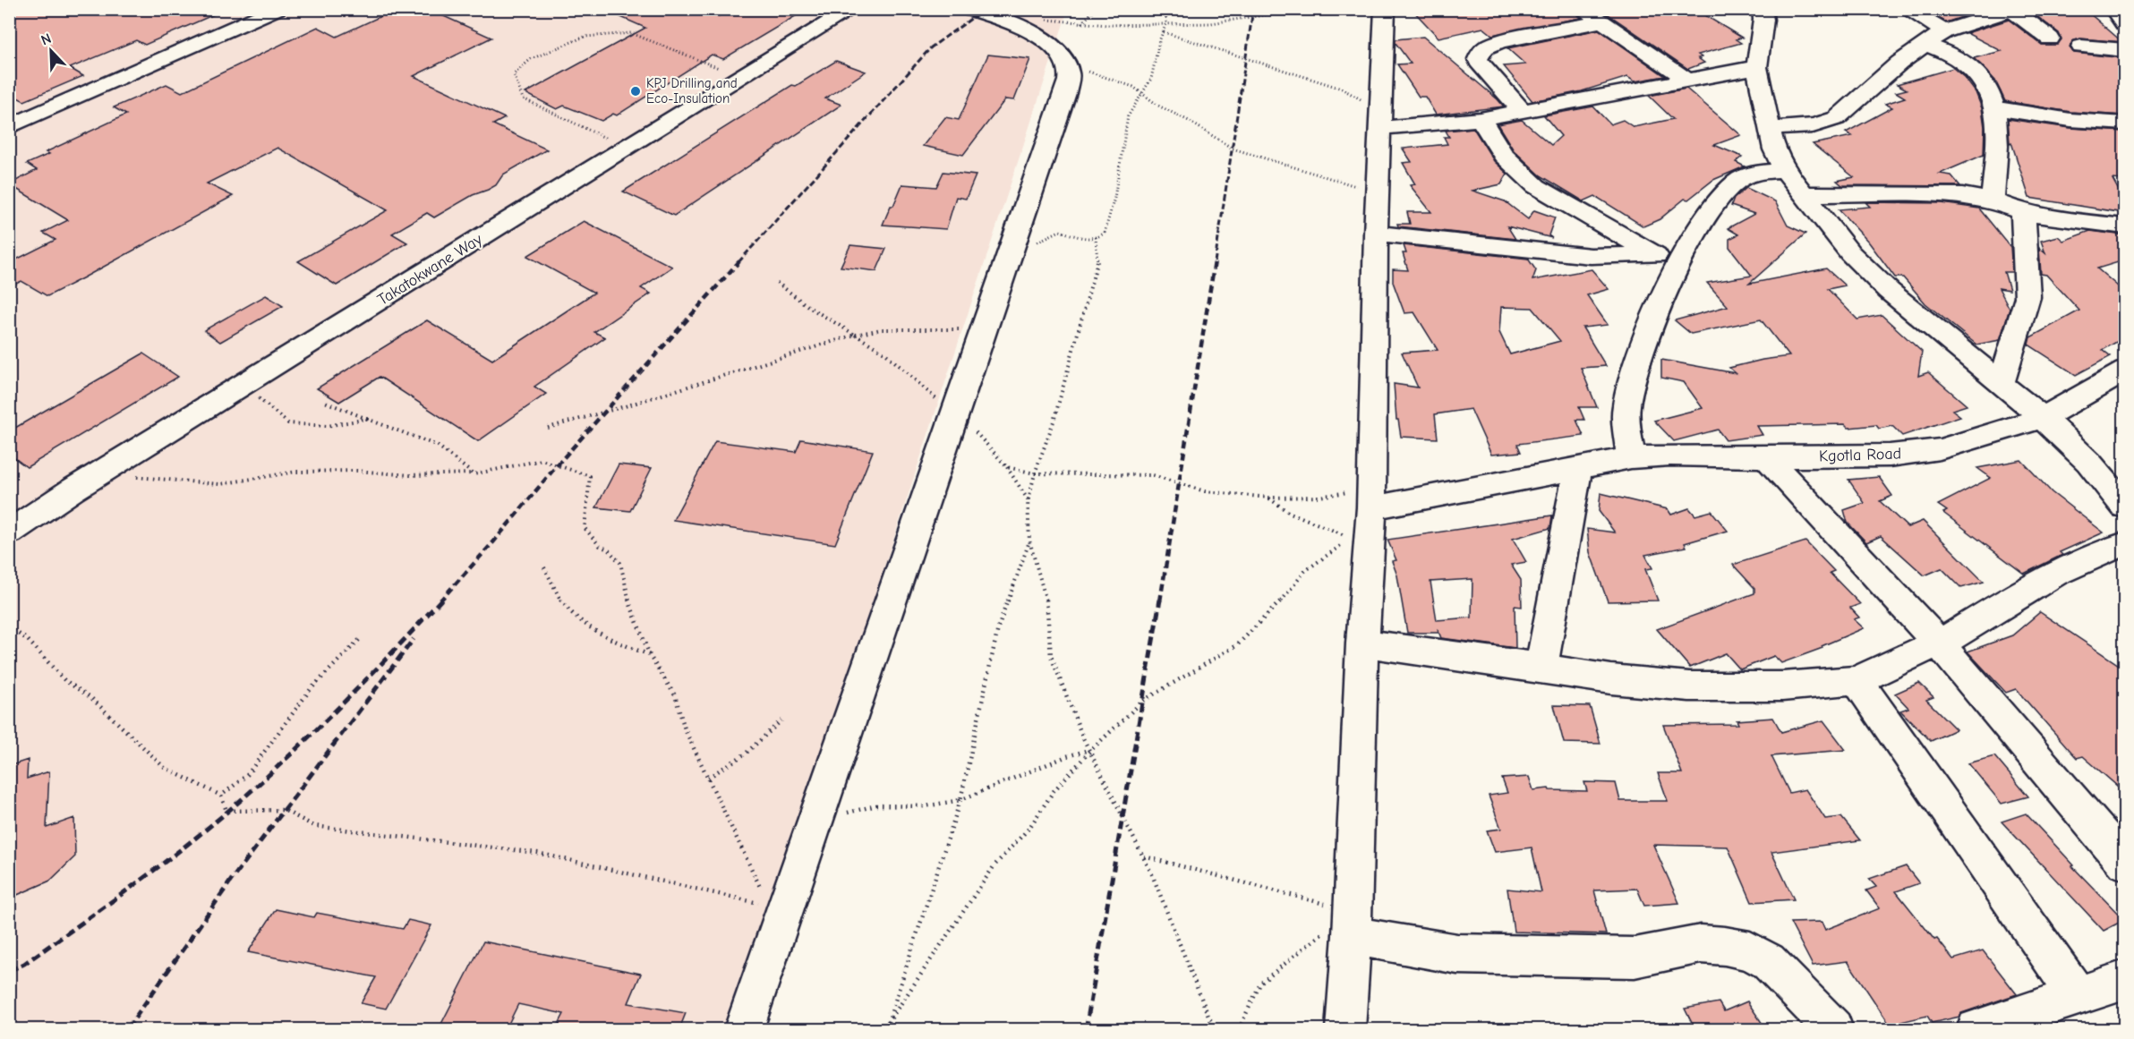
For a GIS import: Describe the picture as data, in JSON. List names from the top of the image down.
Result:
{
  "streets": {
    "street": ["Takatokwane Way", "Kgotla Road"]
  },
  "places": ["KPJ Drilling and Eco-Insulation"],
  "north": "top left"
}
